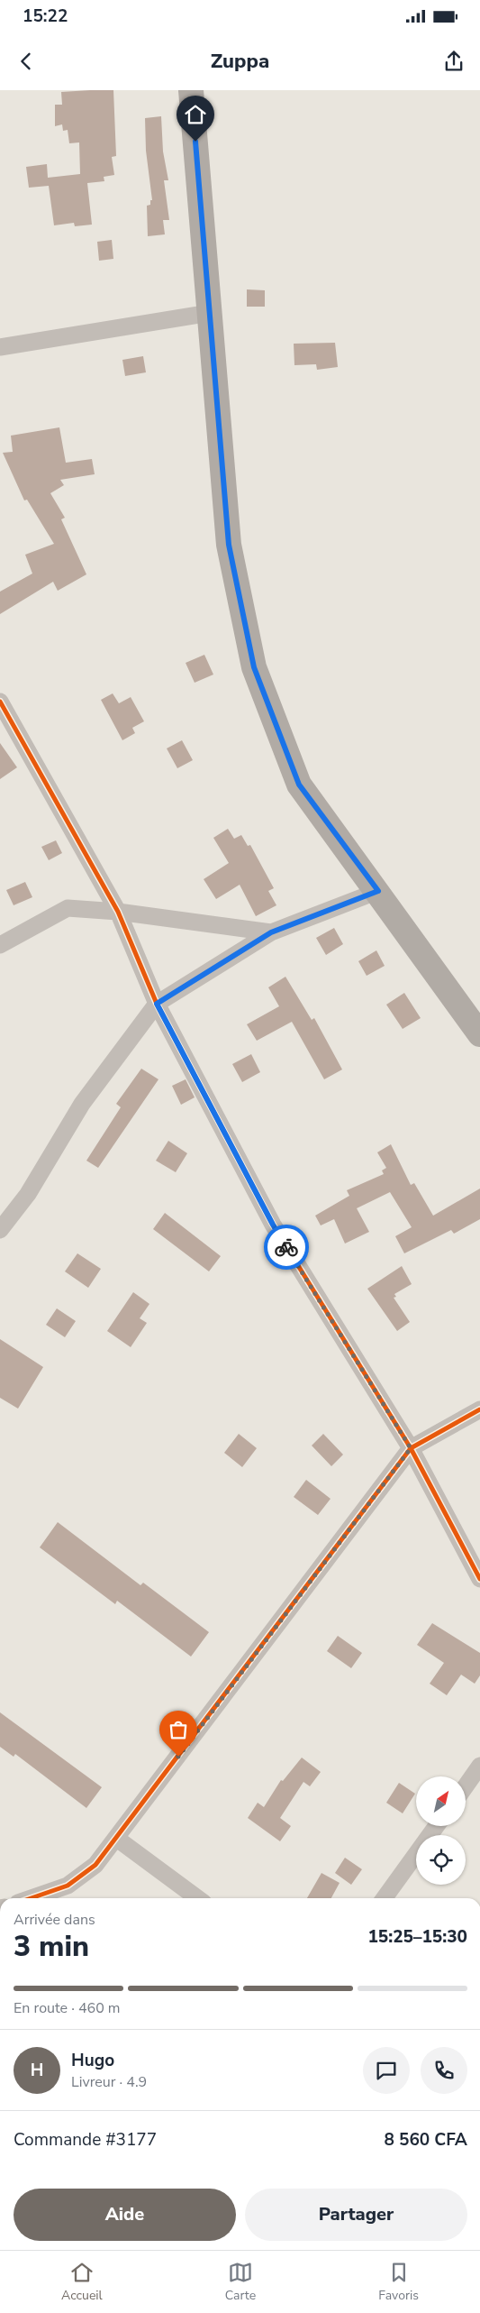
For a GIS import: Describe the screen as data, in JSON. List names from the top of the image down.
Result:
{
  "north": "top right",
  "page": {
    "status": "15:22",
    "header": "Zuppa",
    "heading": ["3 min", "Arrivée dans", "15:25–15:30"],
    "panel": [
      "Hugo",
      "Livreur · 4.9",
      "Commande #3177",
      "8 560 CFA"
    ],
    "bar": "En route · 460 m",
    "round": "H",
    "buttons": ["Aide", "Partager"],
    "tabs": ["Accueil", "Carte", "Favoris"]
  }
}
